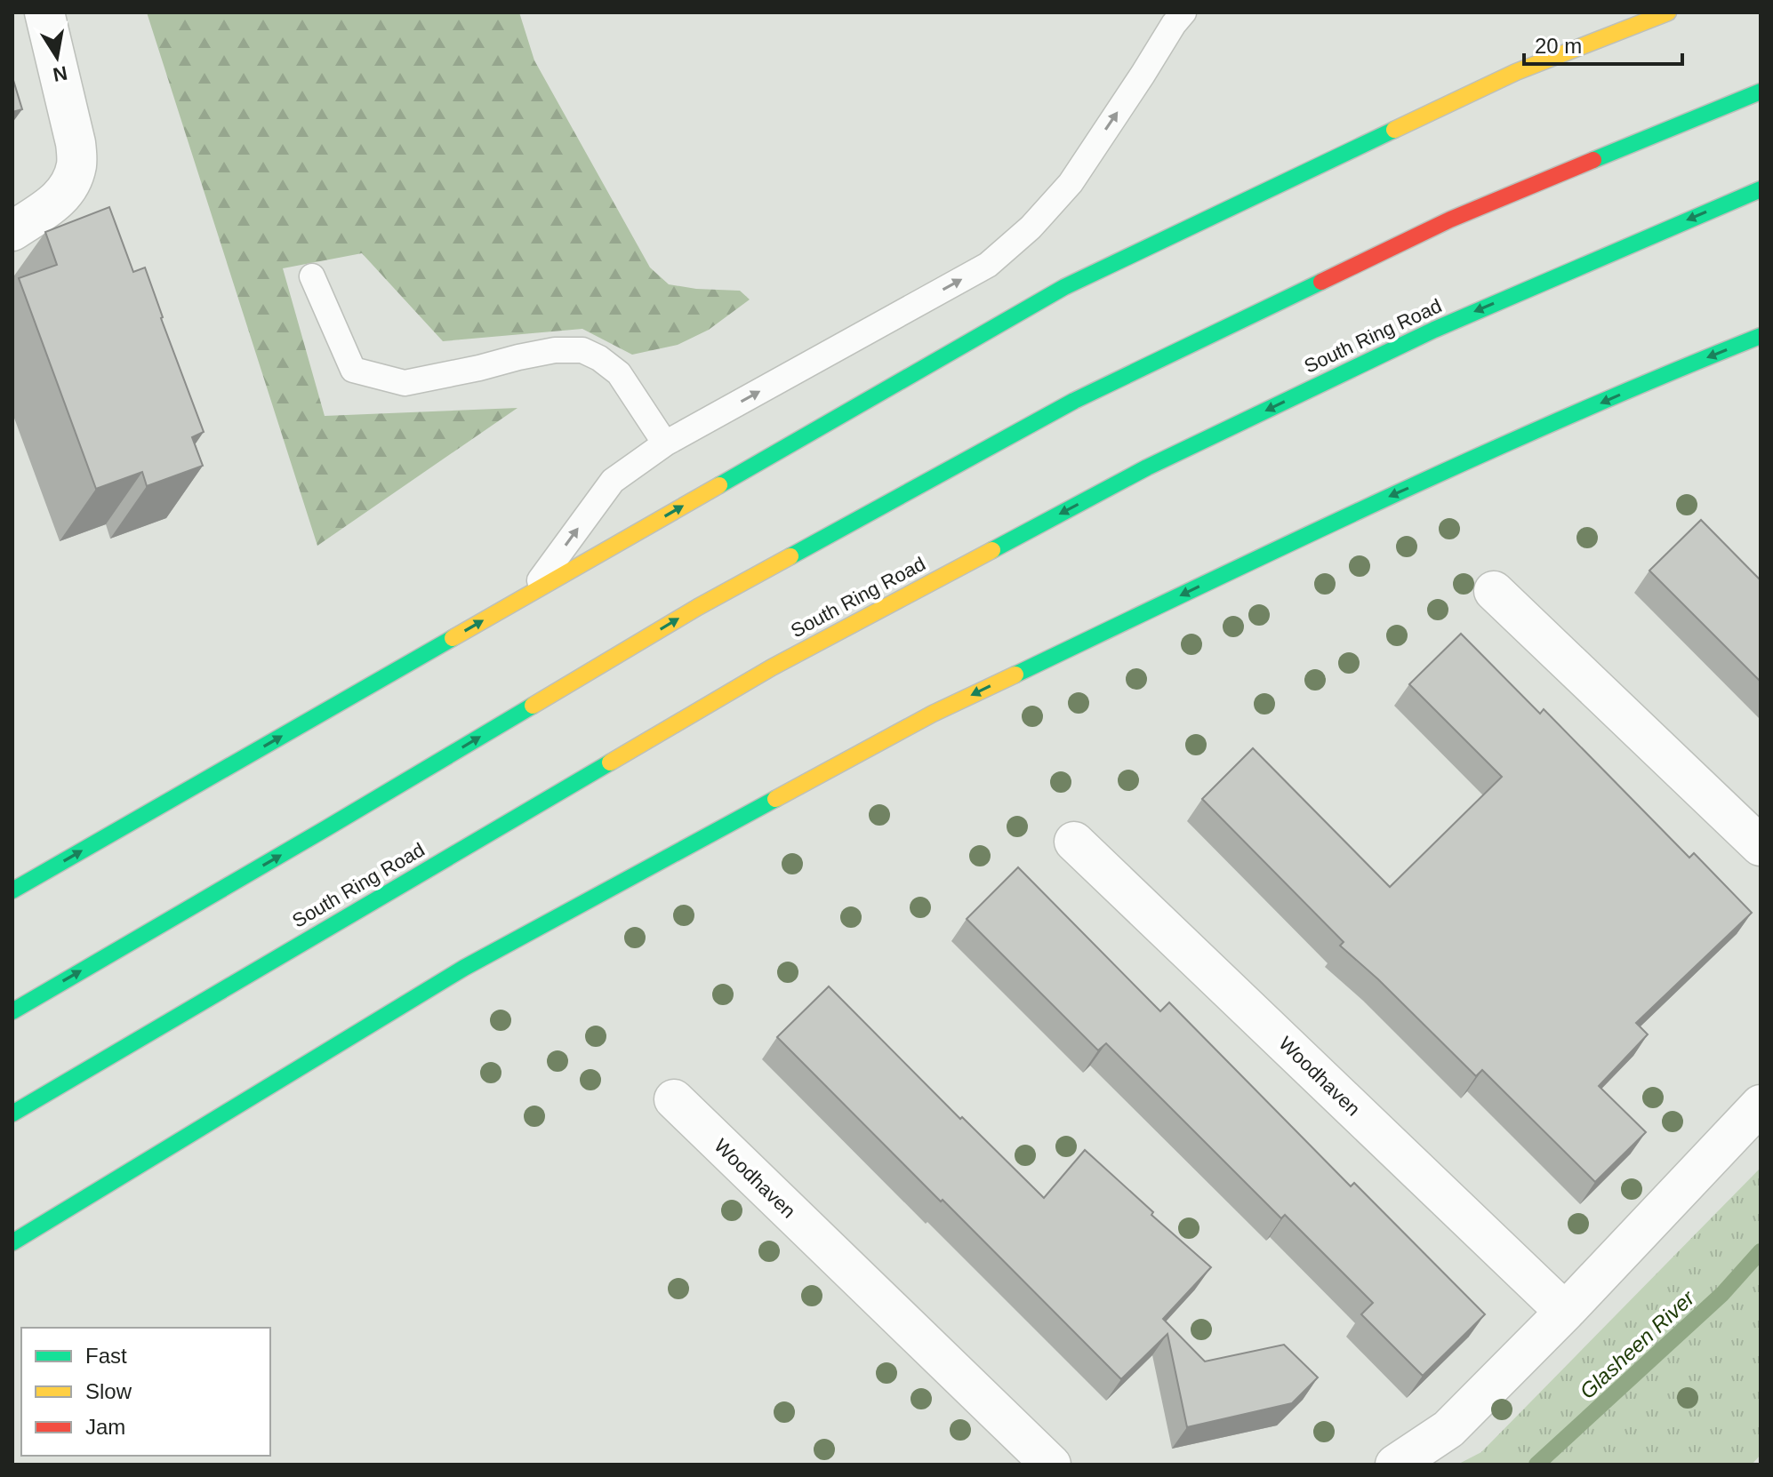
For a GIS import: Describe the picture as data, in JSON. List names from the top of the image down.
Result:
{
  "streets": {
    "main road": ["South Ring Road"],
    "street": ["Woodhaven"]
  },
  "water": ["Glasheen River"],
  "legend": ["Fast", "Slow", "Jam"],
  "scale_bar": "20 m",
  "north": "bottom"
}
